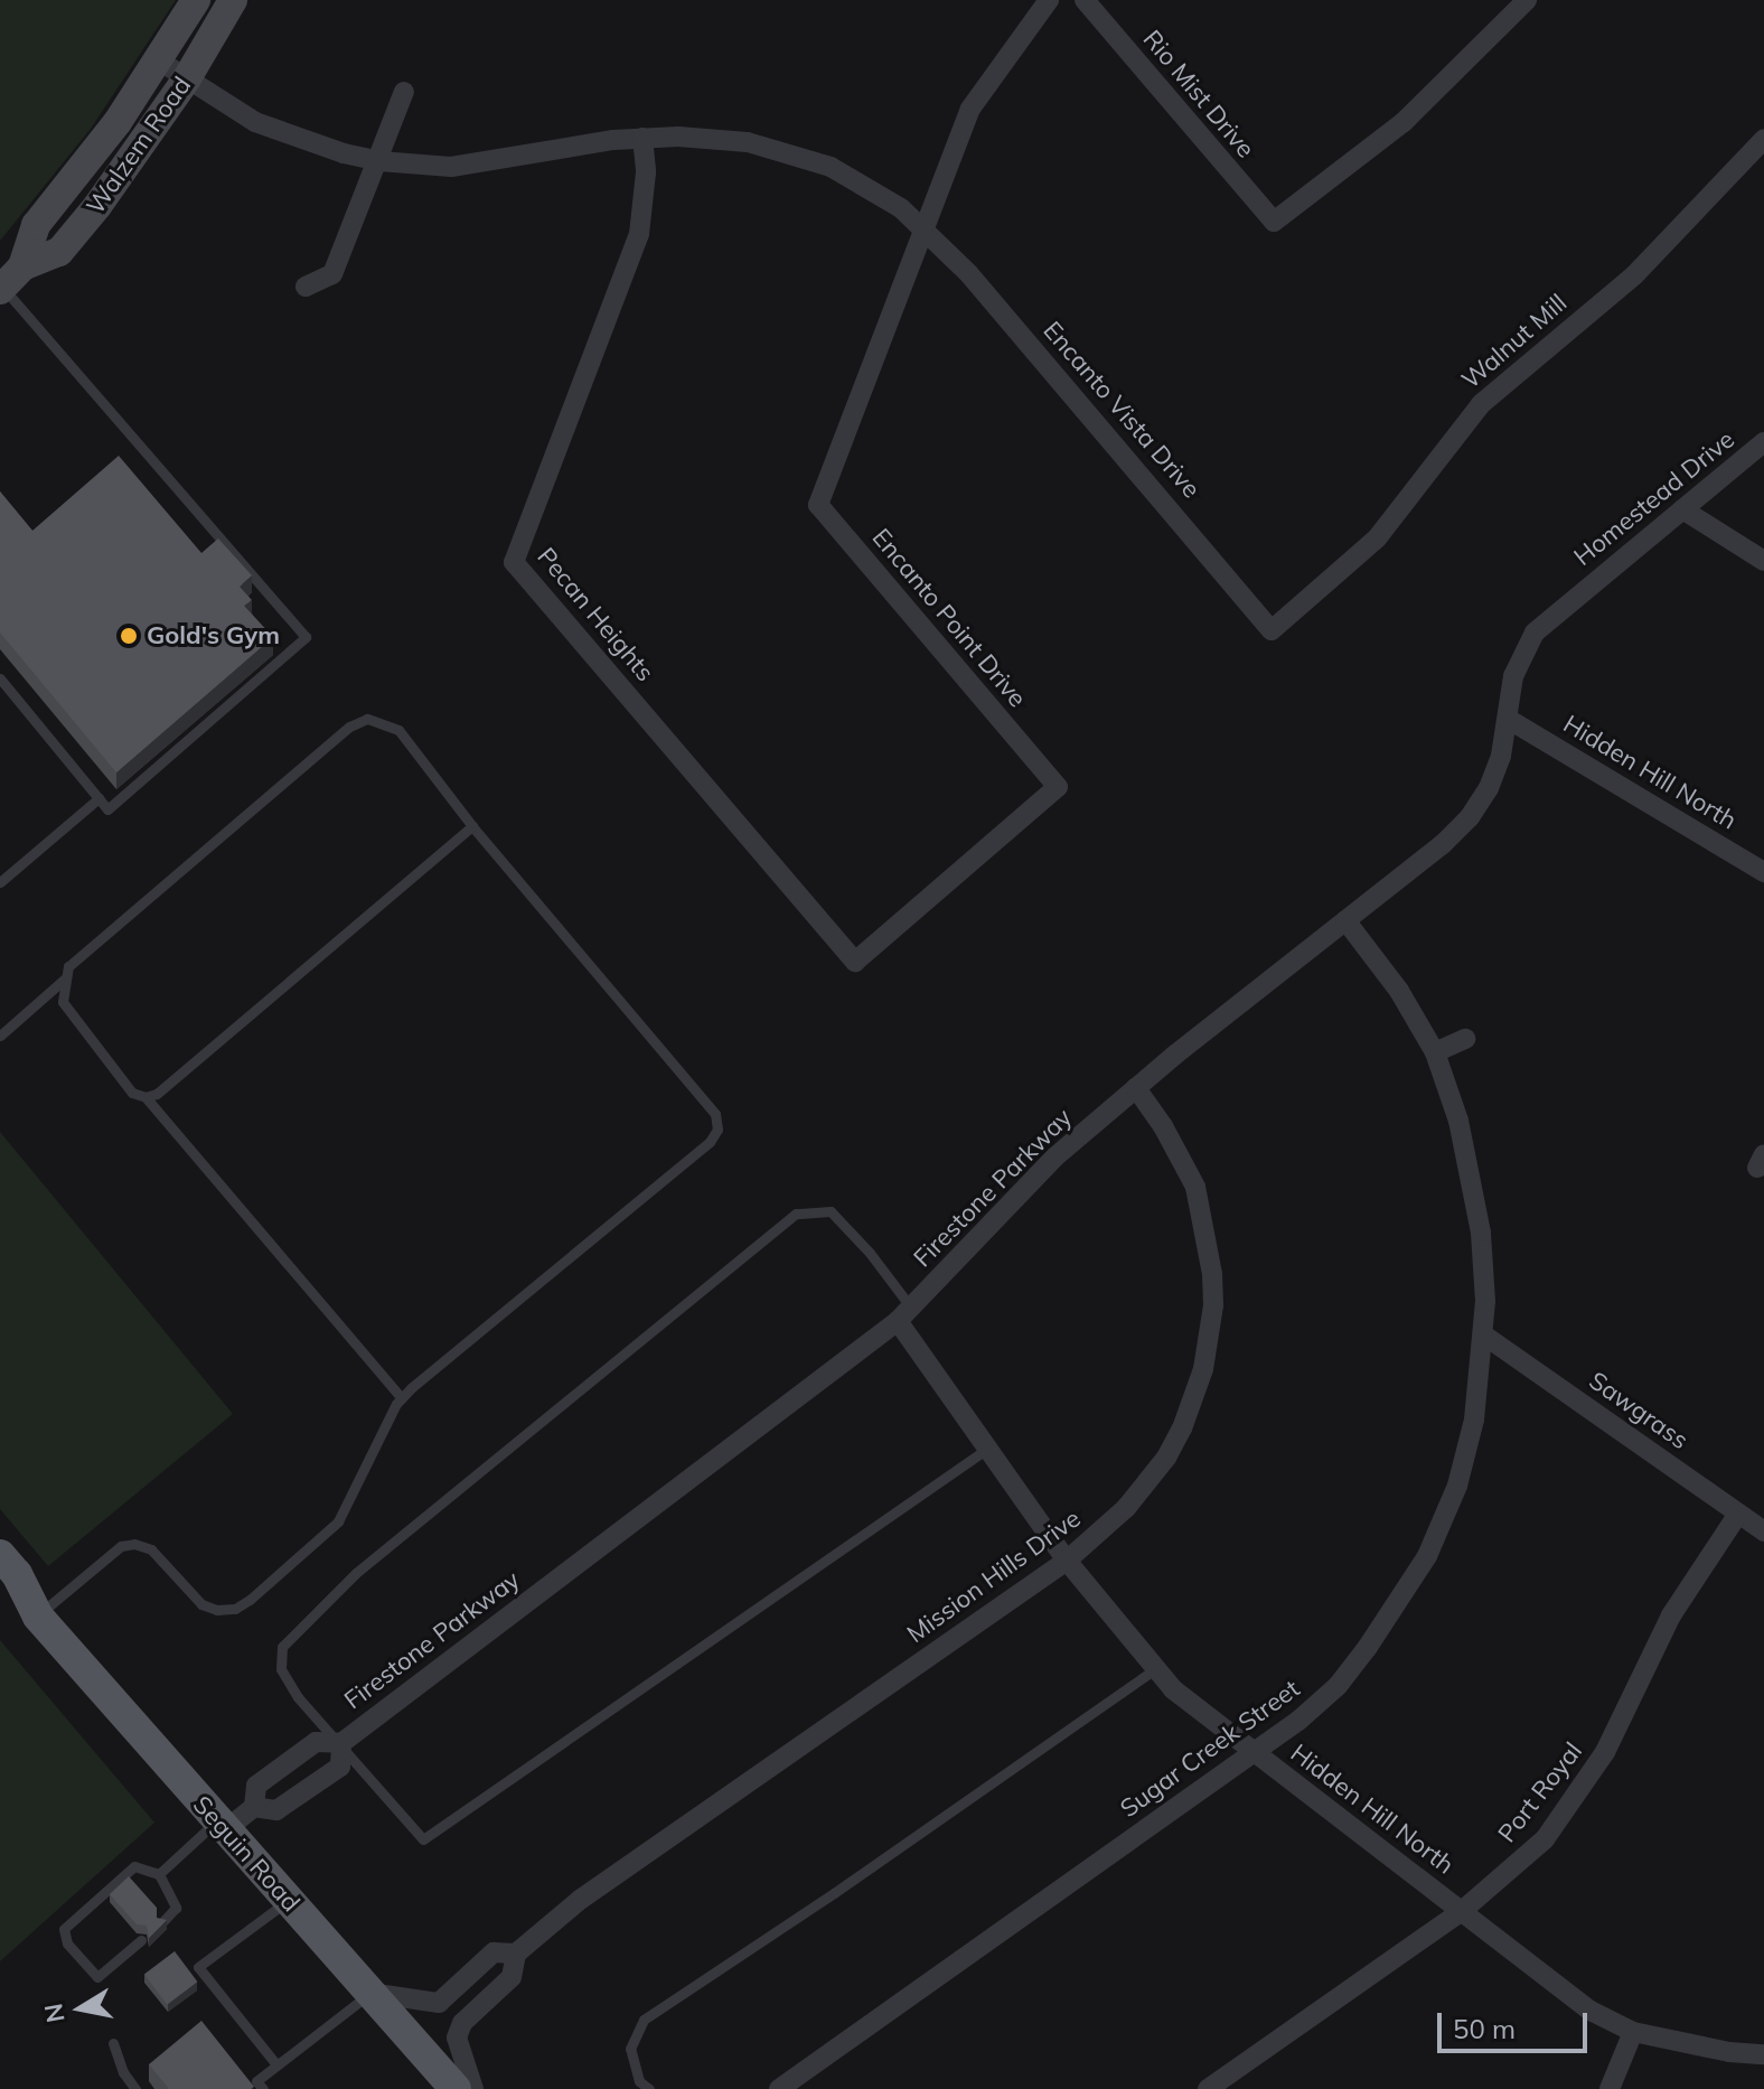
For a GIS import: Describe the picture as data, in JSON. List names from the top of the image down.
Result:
{
  "streets": {
    "main road": ["Seguin Road"],
    "street": [
      "Rio Mist Drive",
      "Walzem Road",
      "Walnut Mill",
      "Encanto Vista Drive",
      "Homestead Drive",
      "Pecan Heights",
      "Encanto Point Drive",
      "Hidden Hill North",
      "Firestone Parkway",
      "Sawgrass",
      "Mission Hills Drive",
      "Sugar Creek Street",
      "Port Royal"
    ]
  },
  "crossings": [
    ["Walnut Mill", "Encanto Vista Drive"],
    ["Encanto Vista Drive", "Encanto Point Drive"],
    ["Homestead Drive", "Firestone Parkway"],
    ["Pecan Heights", "Encanto Point Drive"],
    ["Hidden Hill North", "Firestone Parkway"],
    ["Hidden Hill North", "Mission Hills Drive"],
    ["Hidden Hill North", "Sugar Creek Street"],
    ["Hidden Hill North", "Port Royal"],
    ["Firestone Parkway", "Mission Hills Drive"],
    ["Firestone Parkway", "Sugar Creek Street"],
    ["Firestone Parkway", "Seguin Road"],
    ["Sawgrass", "Sugar Creek Street"],
    ["Sawgrass", "Port Royal"],
    ["Mission Hills Drive", "Seguin Road"]
  ],
  "places": ["Gold's Gym"],
  "scale_bar": "50 m",
  "north": "left"
}
